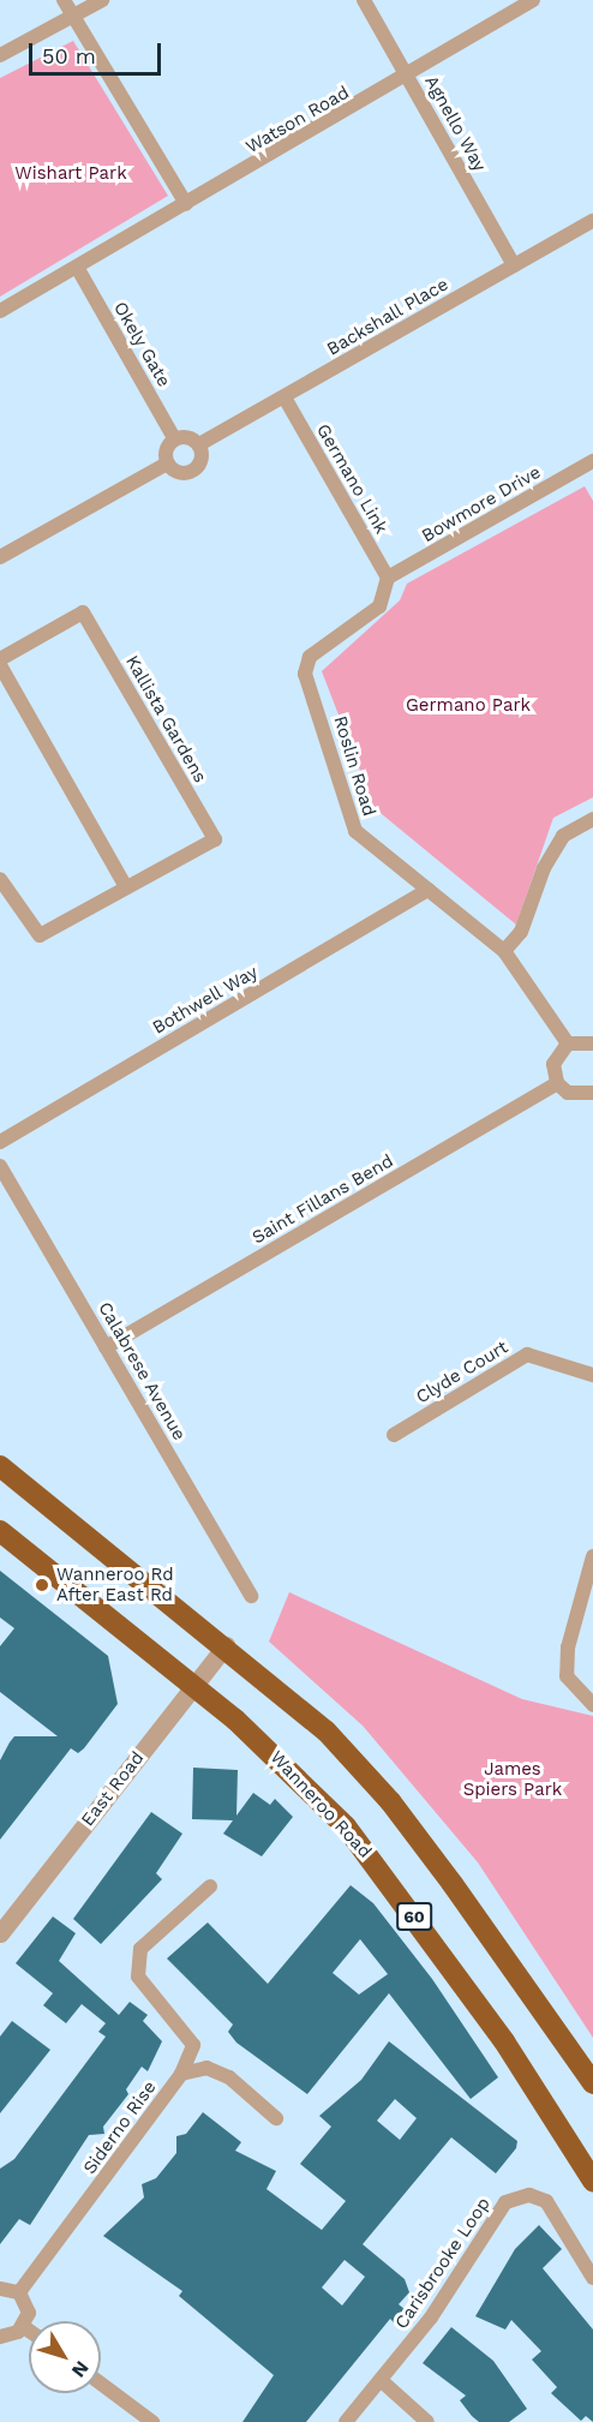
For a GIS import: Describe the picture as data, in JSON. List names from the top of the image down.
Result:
{
  "streets": {
    "highway": ["Wanneroo Road", "60"],
    "street": [
      "Watson Road",
      "Agnello Way",
      "Backshall Place",
      "Okely Gate",
      "Germano Link",
      "Bowmore Drive",
      "Kallista Gardens",
      "Roslin Road",
      "Bothwell Way",
      "Saint Fillans Bend",
      "Calabrese Avenue",
      "Clyde Court",
      "East Road",
      "Siderno Rise",
      "Carisbrooke Loop"
    ]
  },
  "crossings": [
    ["Watson Road", "Agnello Way"],
    ["Watson Road", "Okely Gate"],
    ["Agnello Way", "Backshall Place"],
    ["Backshall Place", "Okely Gate"],
    ["Backshall Place", "Germano Link"],
    ["Germano Link", "Bowmore Drive"],
    ["Germano Link", "Roslin Road"],
    ["Bowmore Drive", "Roslin Road"],
    ["Roslin Road", "Bothwell Way"],
    ["Saint Fillans Bend", "Calabrese Avenue"],
    ["East Road", "Wanneroo Road"]
  ],
  "parks": ["Wishart Park", "Germano Park", "James Spiers Park"],
  "places": ["Wanneroo Rd After East Rd"],
  "scale_bar": "50 m",
  "north": "bottom right"
}
